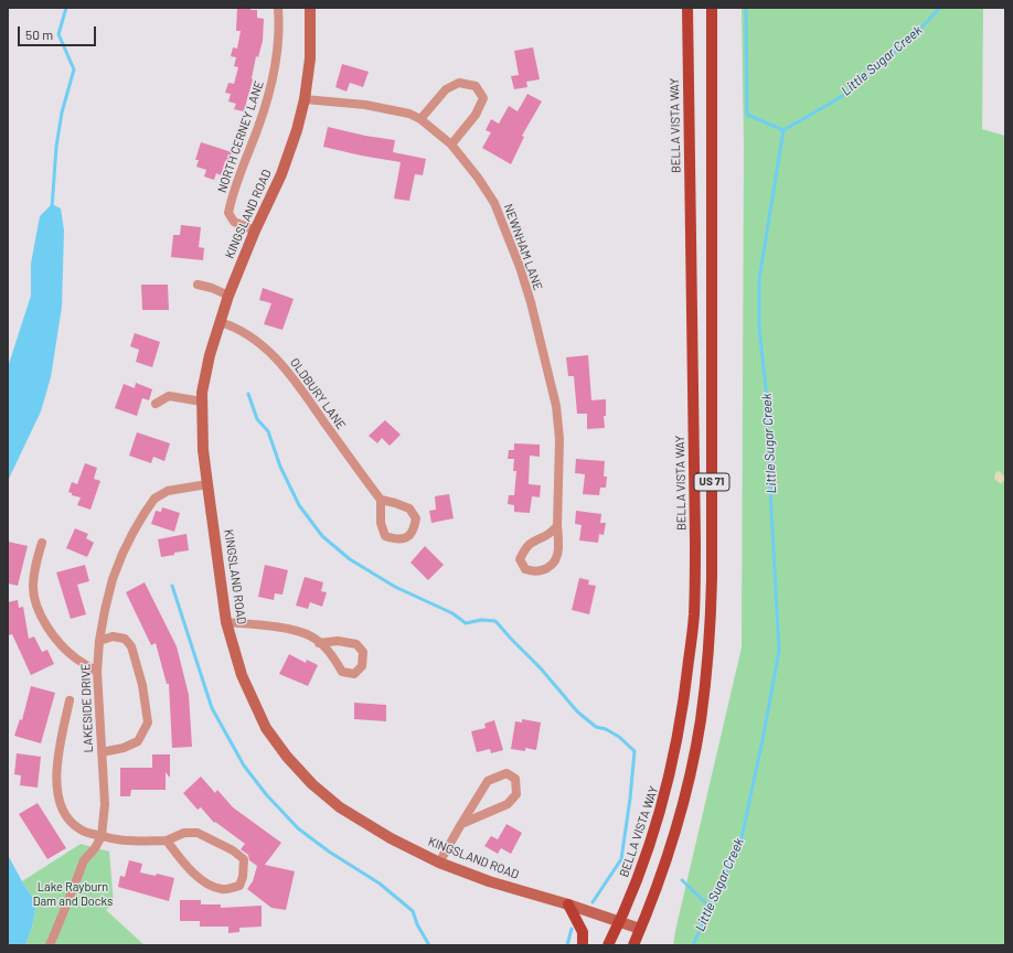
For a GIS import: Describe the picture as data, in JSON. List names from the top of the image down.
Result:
{
  "streets": {
    "main road": ["BELLA VISTA WAY", "US 71"],
    "street": [
      "NORTH CERNEY LANE",
      "KINGSLAND ROAD",
      "NEWNHAM LANE",
      "OLDBURY LANE",
      "LAKESIDE DRIVE"
    ]
  },
  "crossings": [
    ["BELLA VISTA WAY", "KINGSLAND ROAD"],
    ["NORTH CERNEY LANE", "KINGSLAND ROAD"],
    ["KINGSLAND ROAD", "NEWNHAM LANE"],
    ["KINGSLAND ROAD", "OLDBURY LANE"],
    ["KINGSLAND ROAD", "US 71"],
    ["KINGSLAND ROAD", "LAKESIDE DRIVE"]
  ],
  "water": ["Little Sugar Creek"],
  "parks": ["Lake Rayburn Dam and Docks"],
  "scale_bar": "50 m"
}
